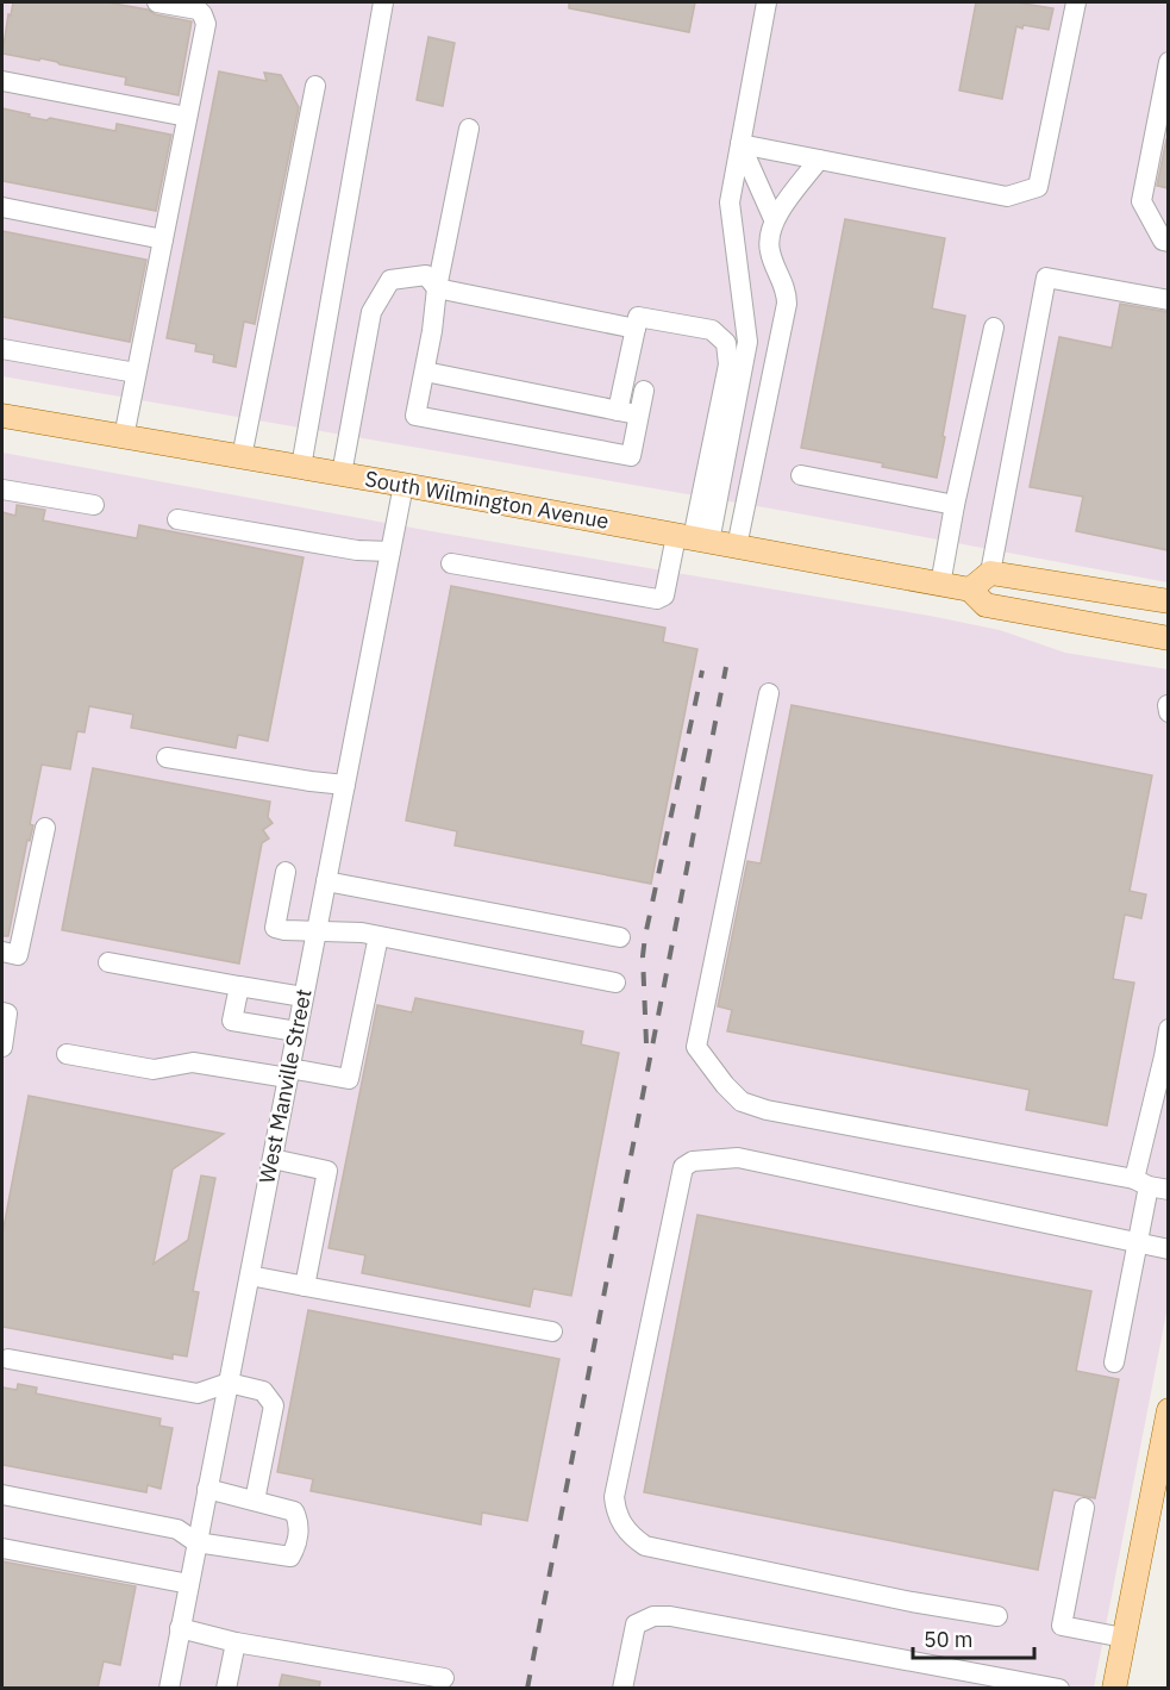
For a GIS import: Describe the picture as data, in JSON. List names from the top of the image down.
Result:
{
  "streets": {
    "main road": ["South Wilmington Avenue"],
    "street": ["West Manville Street"]
  },
  "crossings": [
    ["South Wilmington Avenue", "West Manville Street"]
  ],
  "scale_bar": "50 m"
}
